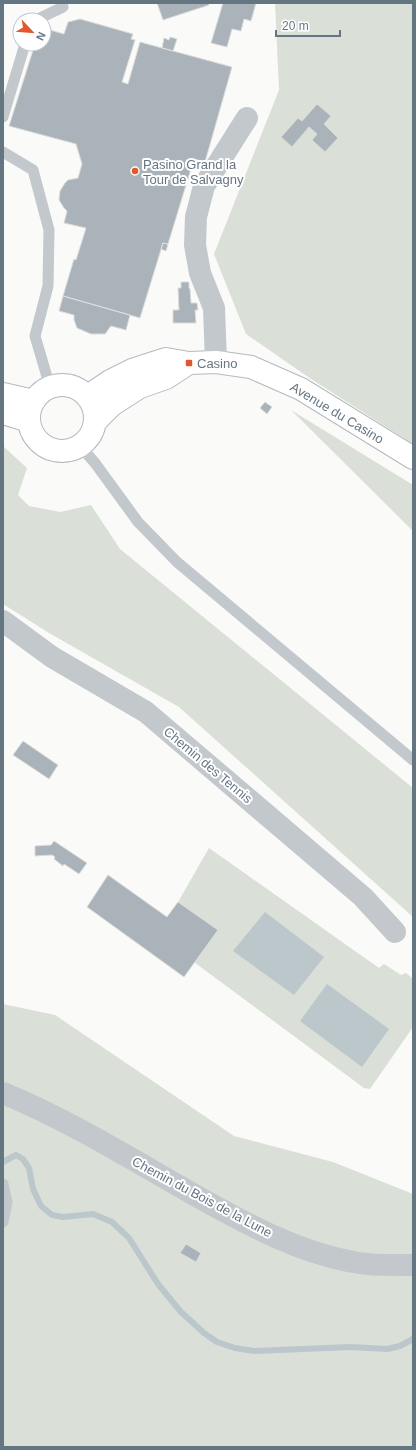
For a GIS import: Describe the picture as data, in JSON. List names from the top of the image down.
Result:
{
  "streets": {
    "street": ["Avenue du Casino", "Chemin des Tennis", "Chemin du Bois de la Lune"]
  },
  "places": {
    "other": ["Pasino Grand la Tour de Salvagny"],
    "transit": ["Casino"]
  },
  "scale_bar": "20 m",
  "north": "bottom right"
}
